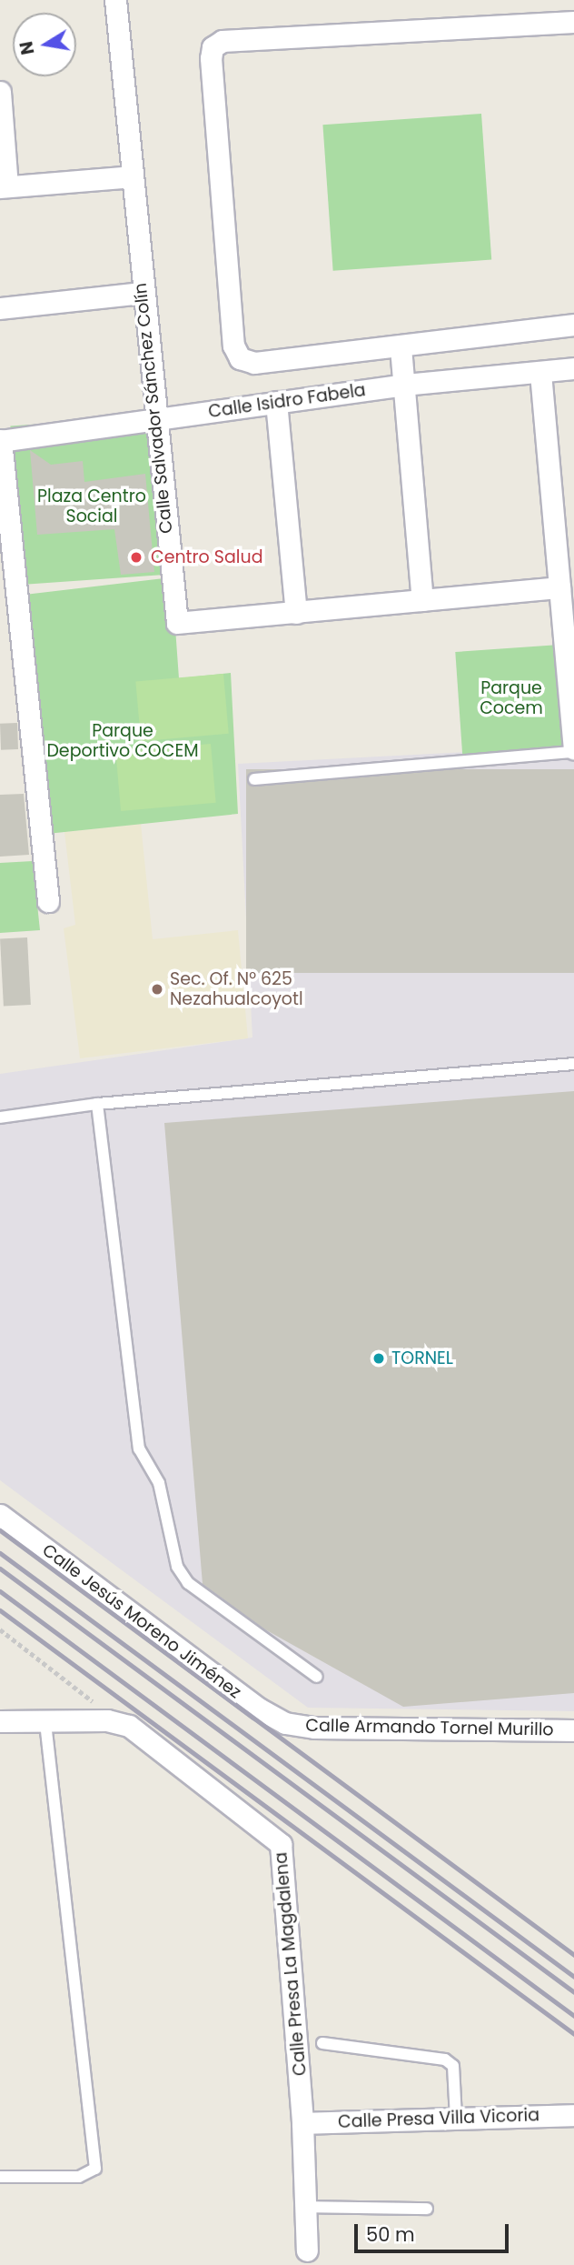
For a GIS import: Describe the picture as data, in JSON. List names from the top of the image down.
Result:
{
  "streets": {
    "street": [
      "Calle Isidro Fabela",
      "Calle Salvador Sánchez Colín",
      "Calle Jesús Moreno Jiménez",
      "Calle Armando Tornel Murillo",
      "Calle Presa La Magdalena",
      "Calle Presa Villa Vicoria"
    ]
  },
  "crossings": [
    ["Calle Isidro Fabela", "Calle Salvador Sánchez Colín"],
    ["Calle Jesús Moreno Jiménez", "Calle Armando Tornel Murillo"],
    ["Calle Presa La Magdalena", "Calle Presa Villa Vicoria"]
  ],
  "parks": ["Plaza Centro Social", "Parque Cocem", "Parque Deportivo COCEM"],
  "places": ["Centro Salud", "Sec. Of. N° 625 Nezahualcoyotl", "TORNEL"],
  "scale_bar": "50 m",
  "north": "left"
}
